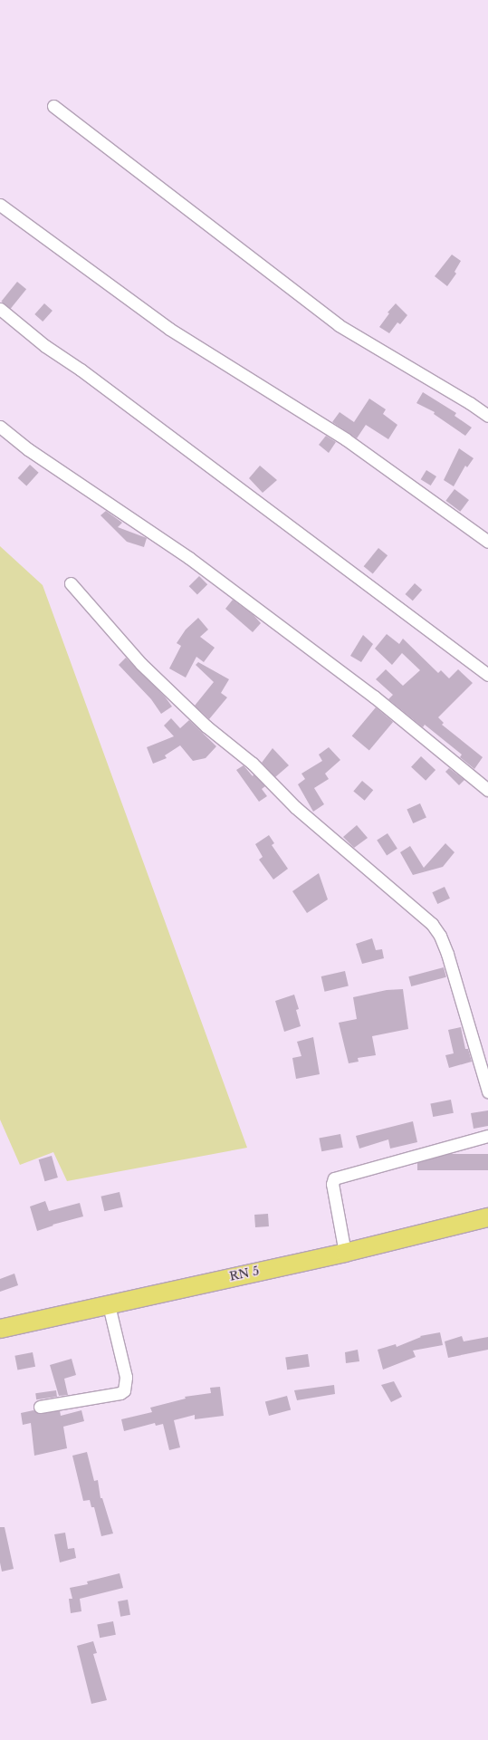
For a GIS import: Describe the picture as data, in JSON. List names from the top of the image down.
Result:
{
  "streets": {
    "main road": ["RN 5"]
  }
}
